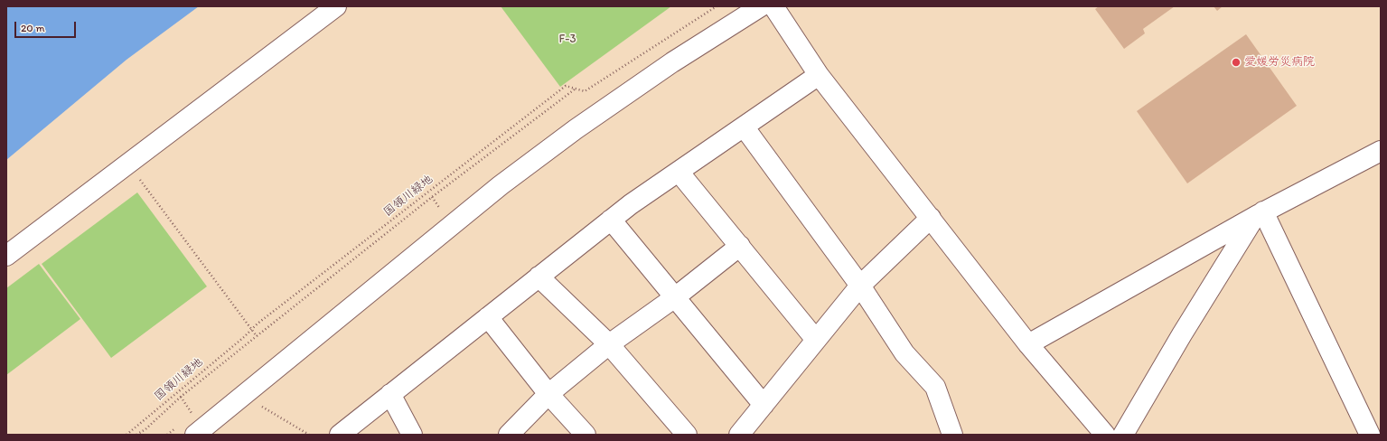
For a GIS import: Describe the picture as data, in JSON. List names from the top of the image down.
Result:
{
  "streets": {
    "path": ["国領川緑地"]
  },
  "parks": ["F-3"],
  "places": ["愛媛労災病院"],
  "scale_bar": "20 m"
}
